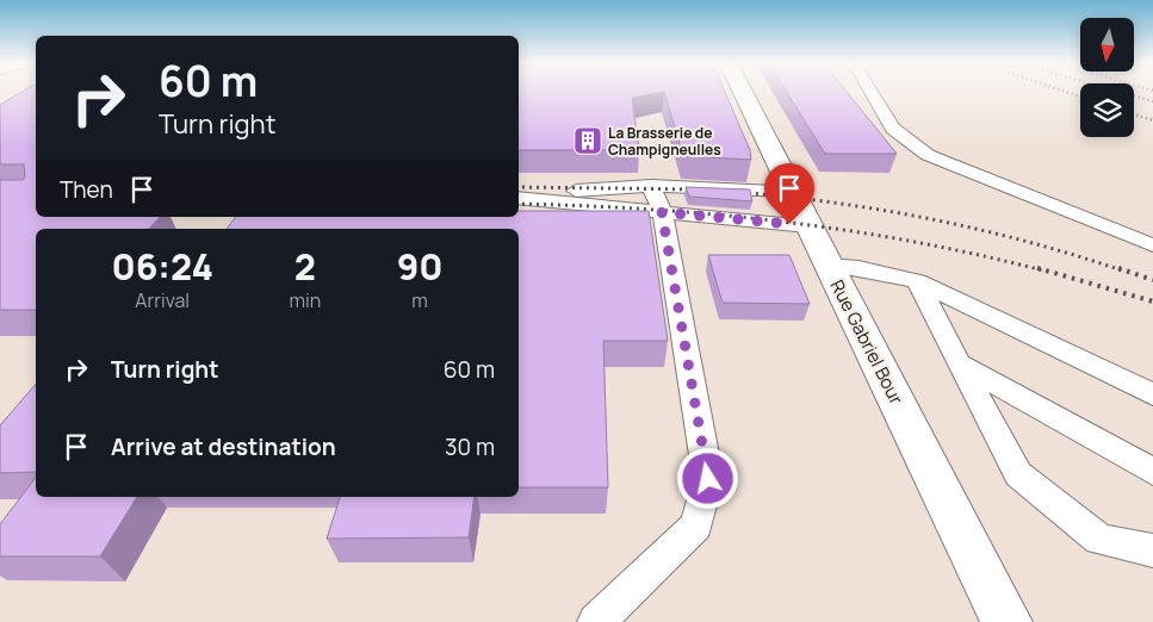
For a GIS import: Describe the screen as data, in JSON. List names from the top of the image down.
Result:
{
  "streets": {
    "main road": ["Rue Gabriel Bour"]
  },
  "places": {
    "building": ["La Brasserie de Champigneulles"]
  },
  "north": "bottom",
  "page": {
    "turn": ["60 m", "Turn right"],
    "then": "Then",
    "eta": [
      "06:24",
      "Arrival",
      "2",
      "min",
      "90",
      "m"
    ],
    "list": [
      {
        "name": "Turn right",
        "value": "60 m"
      },
      {
        "name": "Arrive at destination",
        "value": "30 m"
      }
    ]
  }
}
